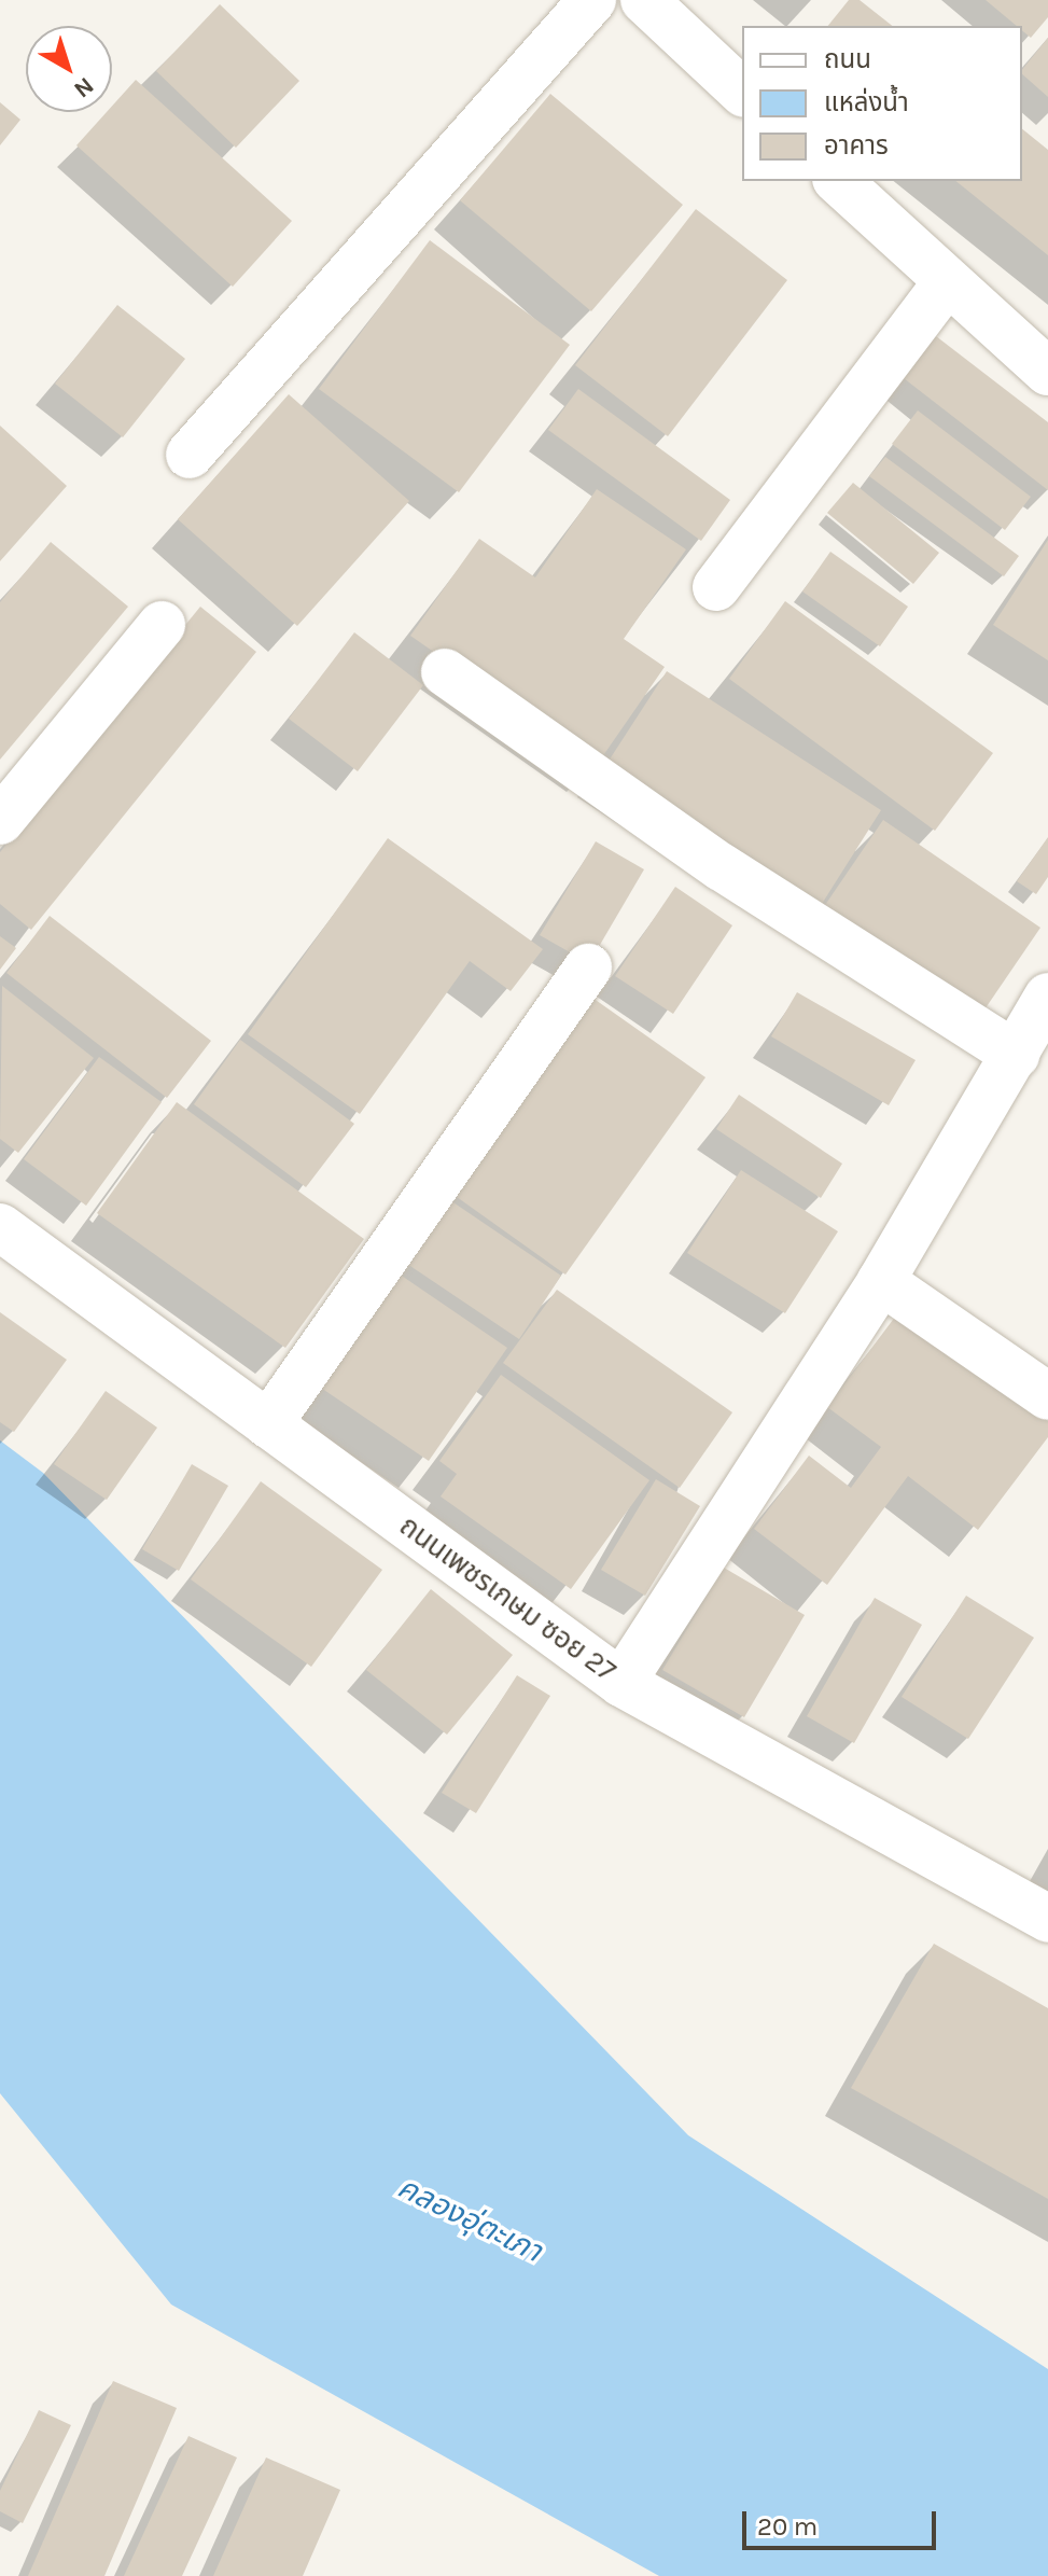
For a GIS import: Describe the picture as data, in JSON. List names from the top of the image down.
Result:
{
  "streets": {
    "street": ["ถนนเพชรเกษม ซอย 27"]
  },
  "water": ["คลองอุ่ตะเภา"],
  "legend": ["ถนน", "แหล่งน้ำ", "อาคาร"],
  "scale_bar": "20 m",
  "north": "bottom right"
}
